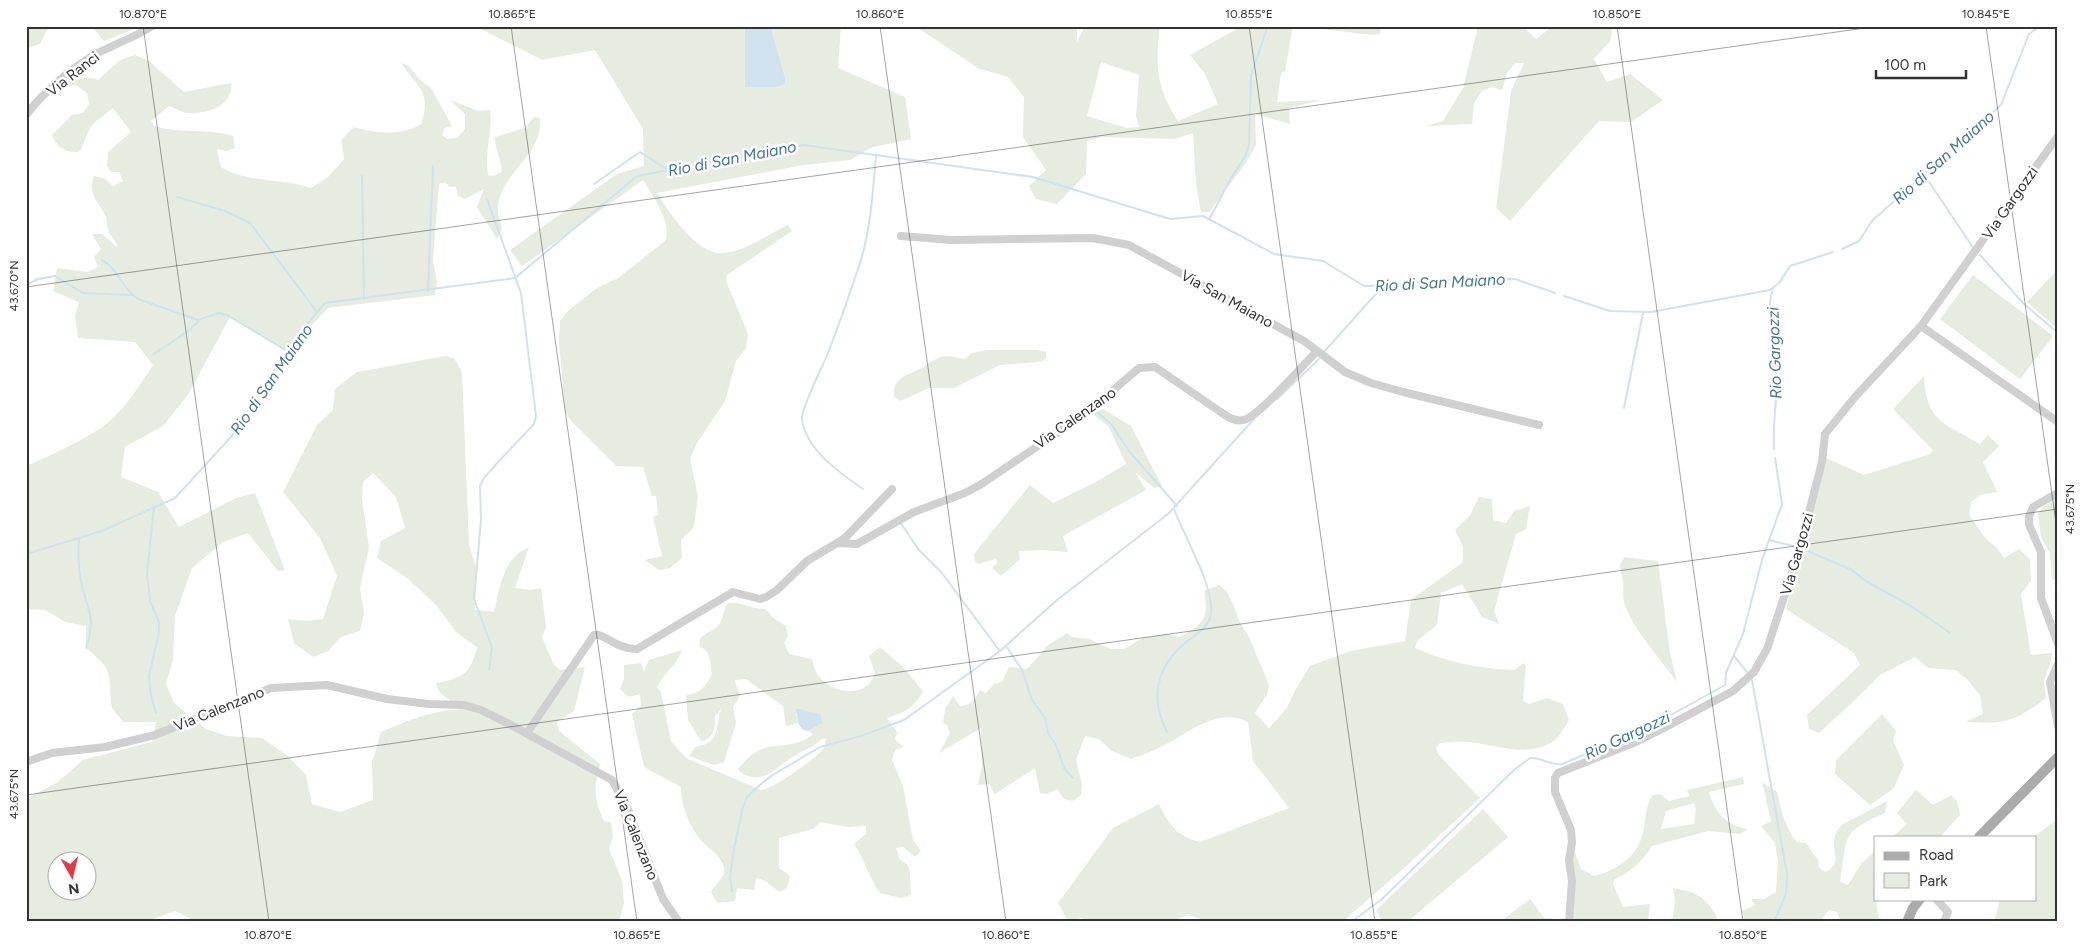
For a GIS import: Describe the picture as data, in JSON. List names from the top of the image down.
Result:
{
  "streets": {
    "street": [
      "Via Ranci",
      "Via Gargozzi",
      "Via San Maiano",
      "Via Calenzano"
    ]
  },
  "crossings": [
    ["Via San Maiano", "Via Calenzano"]
  ],
  "water": ["Rio di San Maiano", "Rio Gargozzi"],
  "legend": ["Road", "Park"],
  "scale_bar": "100 m",
  "north": "bottom",
  "coordinates": [
    "10.870°E",
    "10.865°E",
    "10.860°E",
    "10.855°E",
    "10.850°E",
    "10.845°E",
    "43.670°N",
    "43.675°N"
  ]
}
